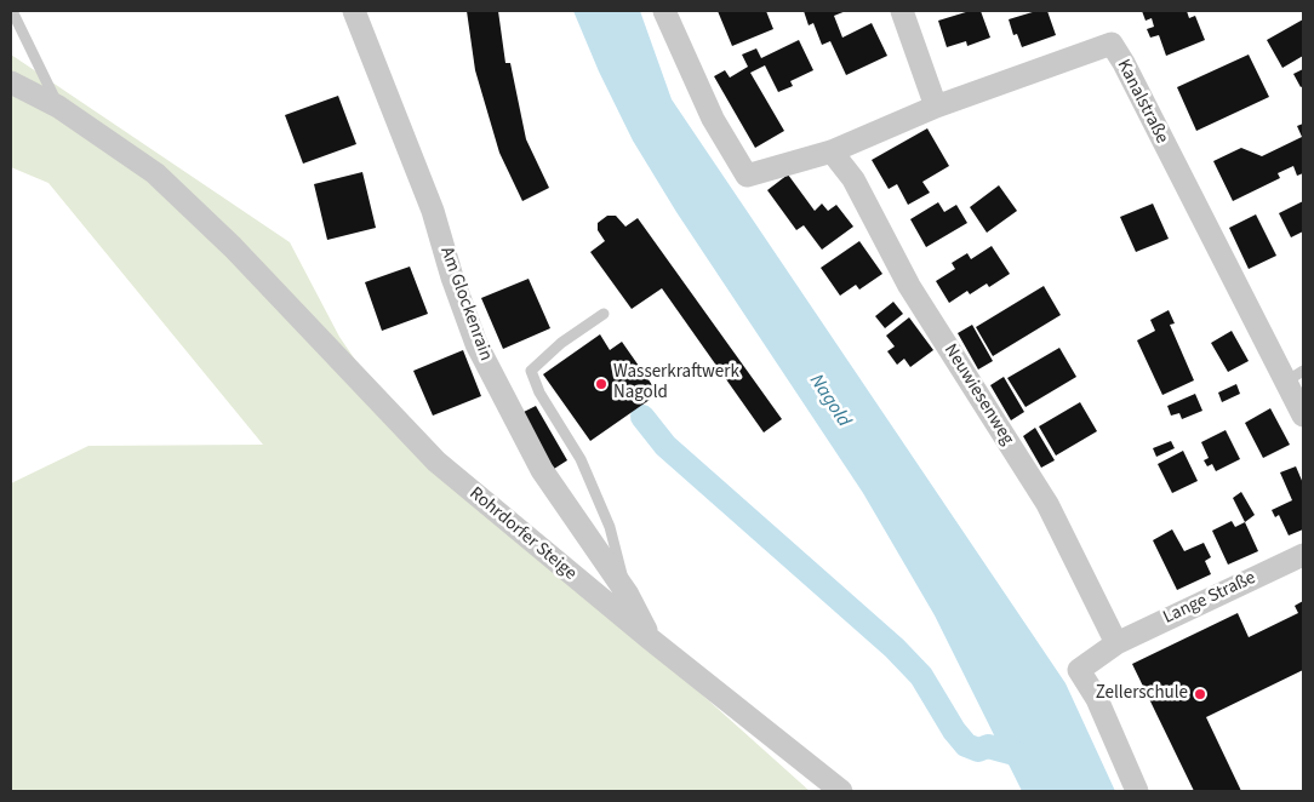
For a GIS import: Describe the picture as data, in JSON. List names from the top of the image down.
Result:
{
  "streets": {
    "street": [
      "Kanalstraße",
      "Am Glockenrain",
      "Neuwiesenweg",
      "Rohrdorfer Steige",
      "Lange Straße"
    ]
  },
  "crossings": [
    ["Am Glockenrain", "Rohrdorfer Steige"],
    ["Neuwiesenweg", "Lange Straße"]
  ],
  "water": ["Nagold"],
  "places": ["Wasserkraftwerk Nagold", "Zellerschule"]
}
